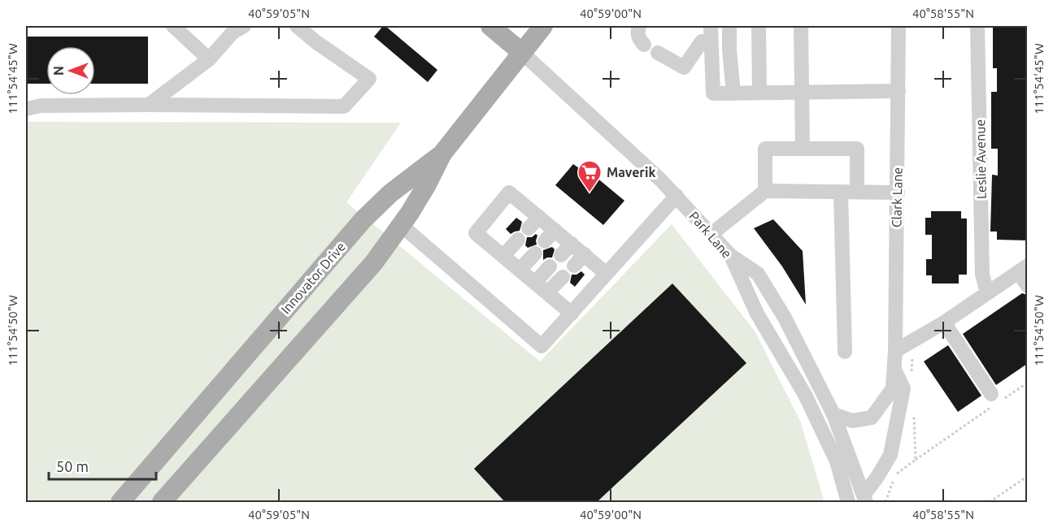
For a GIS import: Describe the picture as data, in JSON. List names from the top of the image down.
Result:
{
  "streets": {
    "main road": ["Park Lane", "Innovator Drive"],
    "street": ["Leslie Avenue", "Clark Lane"]
  },
  "crossings": [
    ["Park Lane", "Innovator Drive"]
  ],
  "places": {
    "supermarket": ["Maverik"]
  },
  "scale_bar": "50 m",
  "north": "left",
  "coordinates": [
    "40°59'05\"N",
    "40°59'00\"N",
    "40°58'55\"N",
    "111°54'45\"W",
    "111°54'50\"W"
  ]
}
